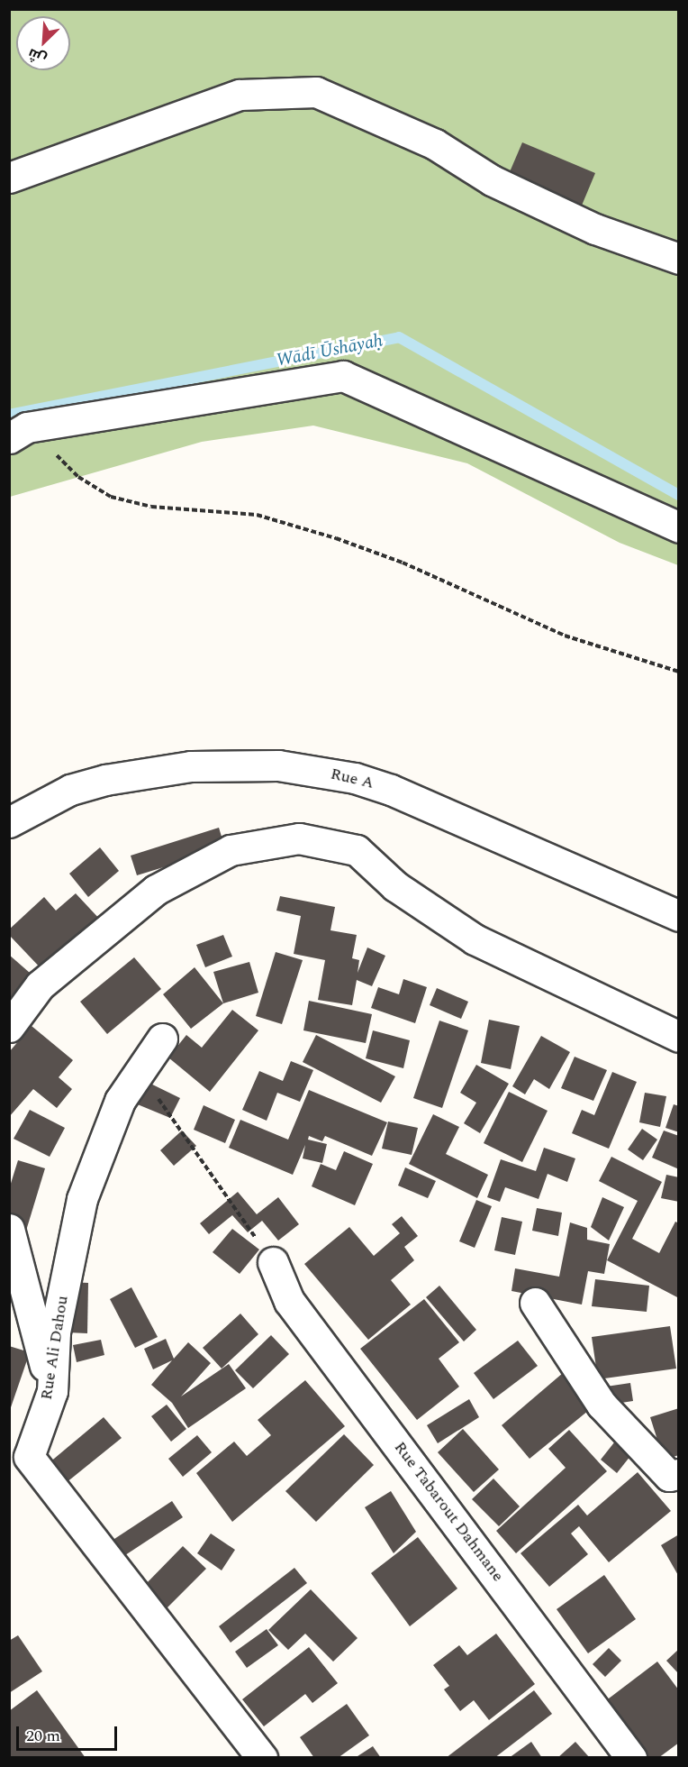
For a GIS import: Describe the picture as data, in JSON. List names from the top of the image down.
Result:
{
  "streets": {
    "street": ["Rue A", "Rue Ali Dahou", "Rue Tabarout Dahmane"]
  },
  "water": ["Wādī Ūshāyaḥ"],
  "scale_bar": "20 m",
  "north": "bottom left"
}
